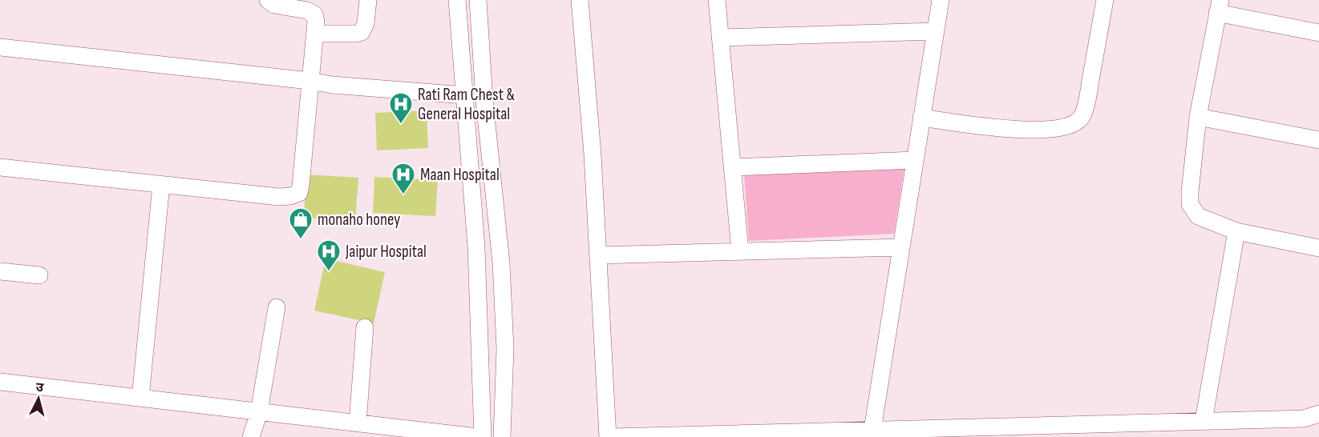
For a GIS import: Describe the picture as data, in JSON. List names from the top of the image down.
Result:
{
  "places": {
    "hospital": ["Rati Ram Chest & General Hospital", "Maan Hospital", "Jaipur Hospital"],
    "shop": ["monaho honey"]
  },
  "north": "top"
}
